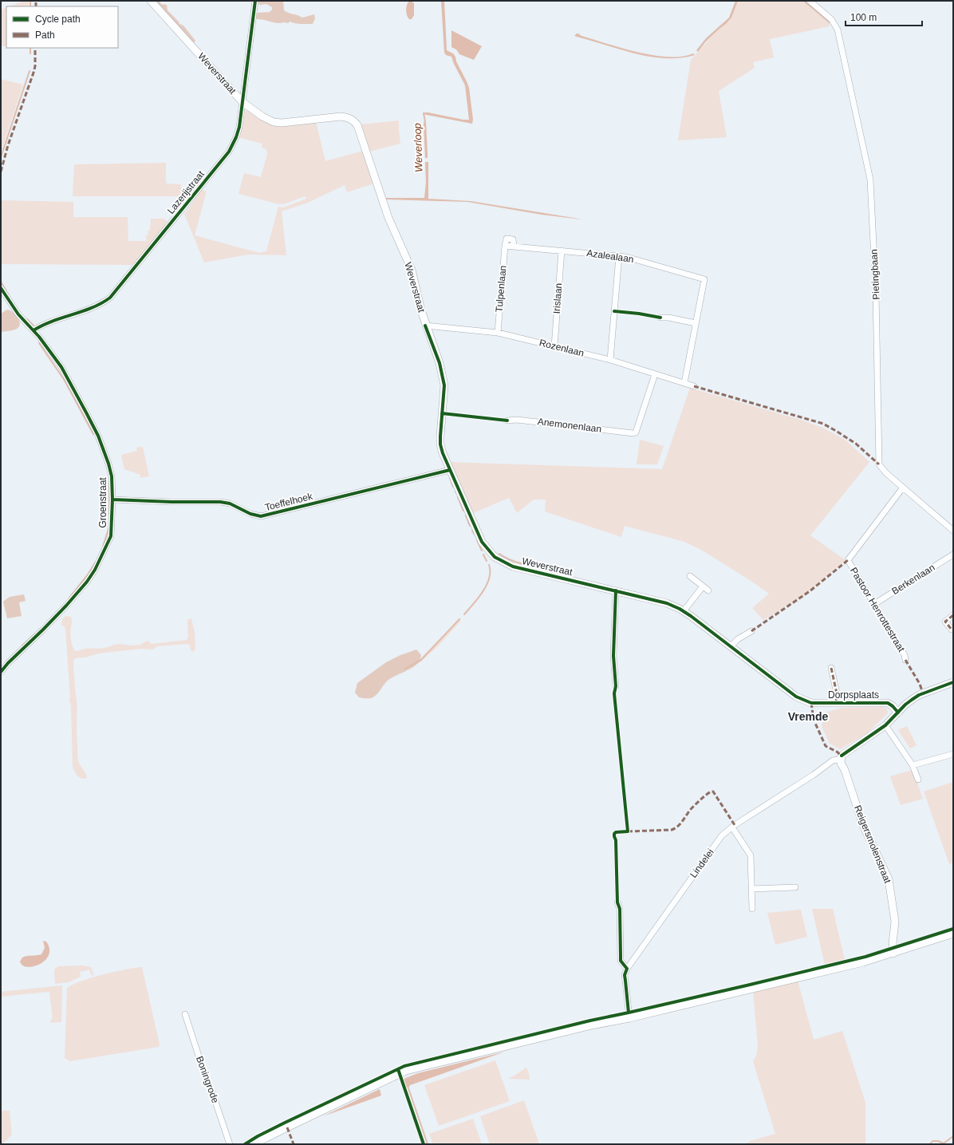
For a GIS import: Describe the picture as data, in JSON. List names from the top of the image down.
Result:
{
  "streets": {
    "street": [
      "Weverstraat",
      "Lazerijstraat",
      "Azalealaan",
      "Pietingbaan",
      "Tulpenlaan",
      "Irislaan",
      "Rozenlaan",
      "Anemonenlaan",
      "Toeffelhoek",
      "Groenstraat",
      "Berkenlaan",
      "Pastoor Henrottestraat",
      "Dorpsplaats",
      "Reigersmolenstraat",
      "Lindelei",
      "Boningrode"
    ]
  },
  "crossings": [
    ["Weverstraat", "Lazerijstraat"],
    ["Weverstraat", "Rozenlaan"],
    ["Weverstraat", "Toeffelhoek"],
    ["Weverstraat", "Dorpsplaats"],
    ["Lazerijstraat", "Groenstraat"],
    ["Azalealaan", "Tulpenlaan"],
    ["Azalealaan", "Irislaan"],
    ["Pietingbaan", "Pastoor Henrottestraat"],
    ["Tulpenlaan", "Rozenlaan"],
    ["Irislaan", "Rozenlaan"],
    ["Rozenlaan", "Anemonenlaan"],
    ["Toeffelhoek", "Groenstraat"],
    ["Berkenlaan", "Pastoor Henrottestraat"],
    ["Reigersmolenstraat", "Lindelei"]
  ],
  "districts": ["Vremde"],
  "water": ["Weverloop"],
  "legend": ["Cycle path", "Path"],
  "scale_bar": "100 m"
}
